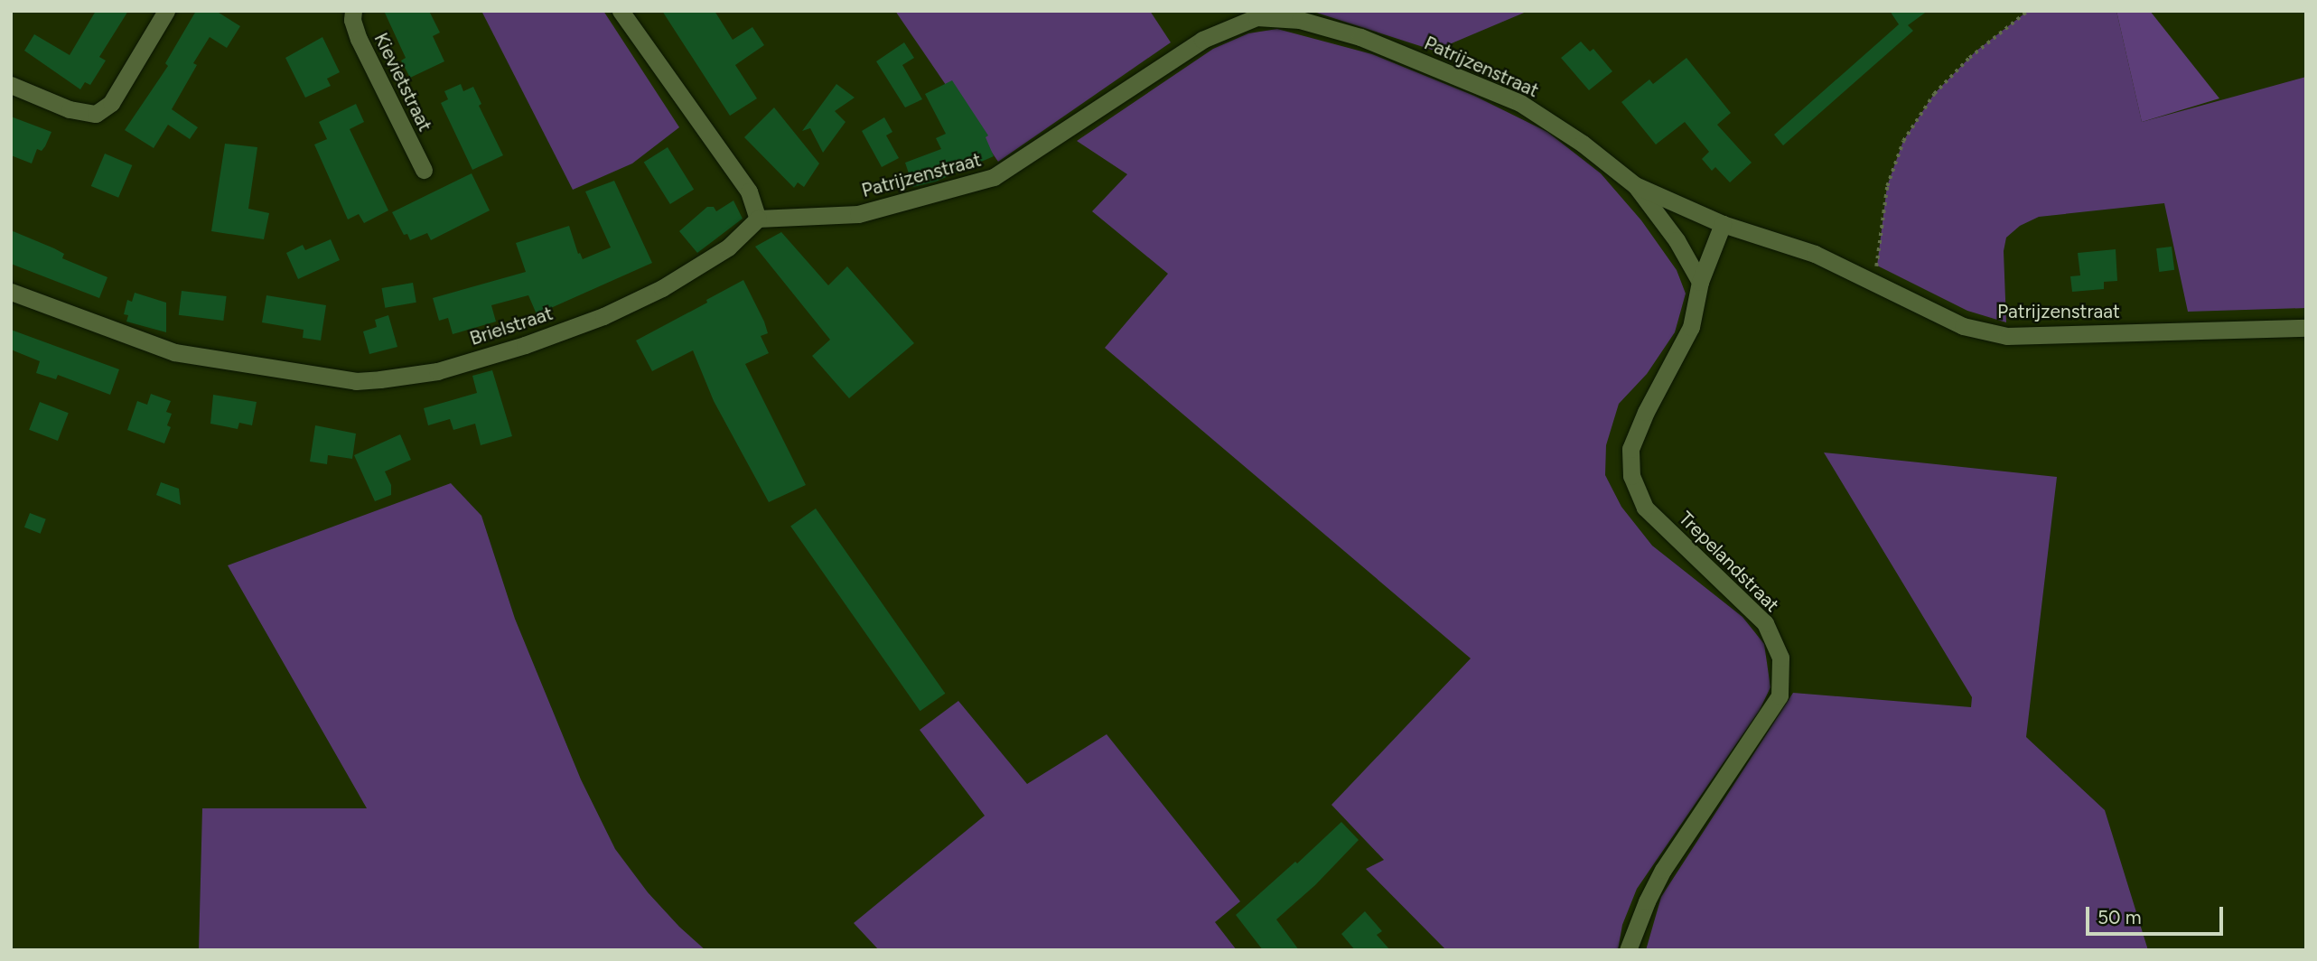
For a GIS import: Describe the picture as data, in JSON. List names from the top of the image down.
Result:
{
  "streets": {
    "street": [
      "Patrijzenstraat",
      "Kievietstraat",
      "Brielstraat",
      "Trepelandstraat"
    ]
  },
  "crossings": [
    ["Patrijzenstraat", "Brielstraat"],
    ["Patrijzenstraat", "Trepelandstraat"]
  ],
  "scale_bar": "50 m"
}
